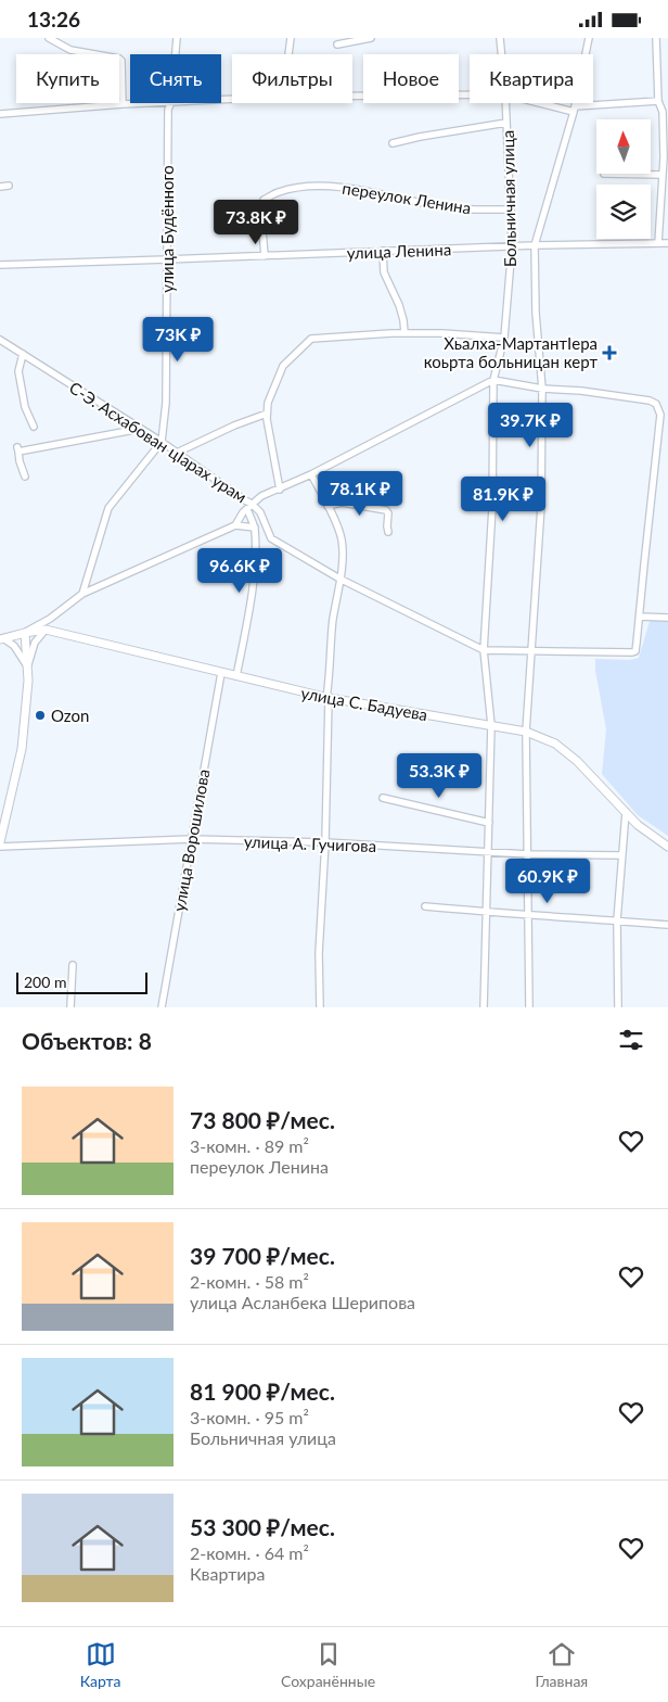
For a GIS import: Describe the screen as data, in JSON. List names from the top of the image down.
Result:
{
  "streets": {
    "main road": ["улица С. Бадуева"],
    "street": [
      "переулок Ленина",
      "Больничная улица",
      "улица Будённого",
      "улица Ленина",
      "С-Э. Асхабован цIарах урам",
      "улица Ворошилова",
      "улица А. Гучигова"
    ]
  },
  "crossings": [
    ["переулок Ленина", "Больничная улица"],
    ["переулок Ленина", "улица Ленина"],
    ["Больничная улица", "улица Ленина"],
    ["Больничная улица", "С-Э. Асхабован цIарах урам"],
    ["Больничная улица", "улица С. Бадуева"],
    ["Больничная улица", "улица А. Гучигова"],
    ["улица Будённого", "улица Ленина"],
    ["улица Будённого", "С-Э. Асхабован цIарах урам"],
    ["улица С. Бадуева", "улица Ворошилова"],
    ["улица Ворошилова", "улица А. Гучигова"]
  ],
  "places": {
    "health": ["Хьалха-МартантIера коьрта больницан керт"],
    "other": ["Ozon"]
  },
  "scale_bar": "200 m",
  "north": "top",
  "page": {
    "status": "13:26",
    "chip": [
      "Купить",
      "Снять",
      "Фильтры",
      "Новое",
      "Квартира"
    ],
    "price": [
      "73.8K ₽",
      "73K ₽",
      "39.7K ₽",
      "78.1K ₽",
      "81.9K ₽",
      "96.6K ₽",
      "53.3K ₽",
      "60.9K ₽"
    ],
    "scale": "200 m",
    "heading": "Объектов: 8",
    "list": [
      {
        "name": "73 800 ₽/мес.",
        "note": "3-комн. · 89 m² · переулок Ленина"
      },
      {
        "name": "39 700 ₽/мес.",
        "note": "2-комн. · 58 m² · улица Асланбека Шерипова"
      },
      {
        "name": "81 900 ₽/мес.",
        "note": "3-комн. · 95 m² · Больничная улица"
      },
      {
        "name": "53 300 ₽/мес.",
        "note": "2-комн. · 64 m² · Квартира"
      }
    ],
    "tabs": ["Карта", "Сохранённые", "Главная"]
  }
}
